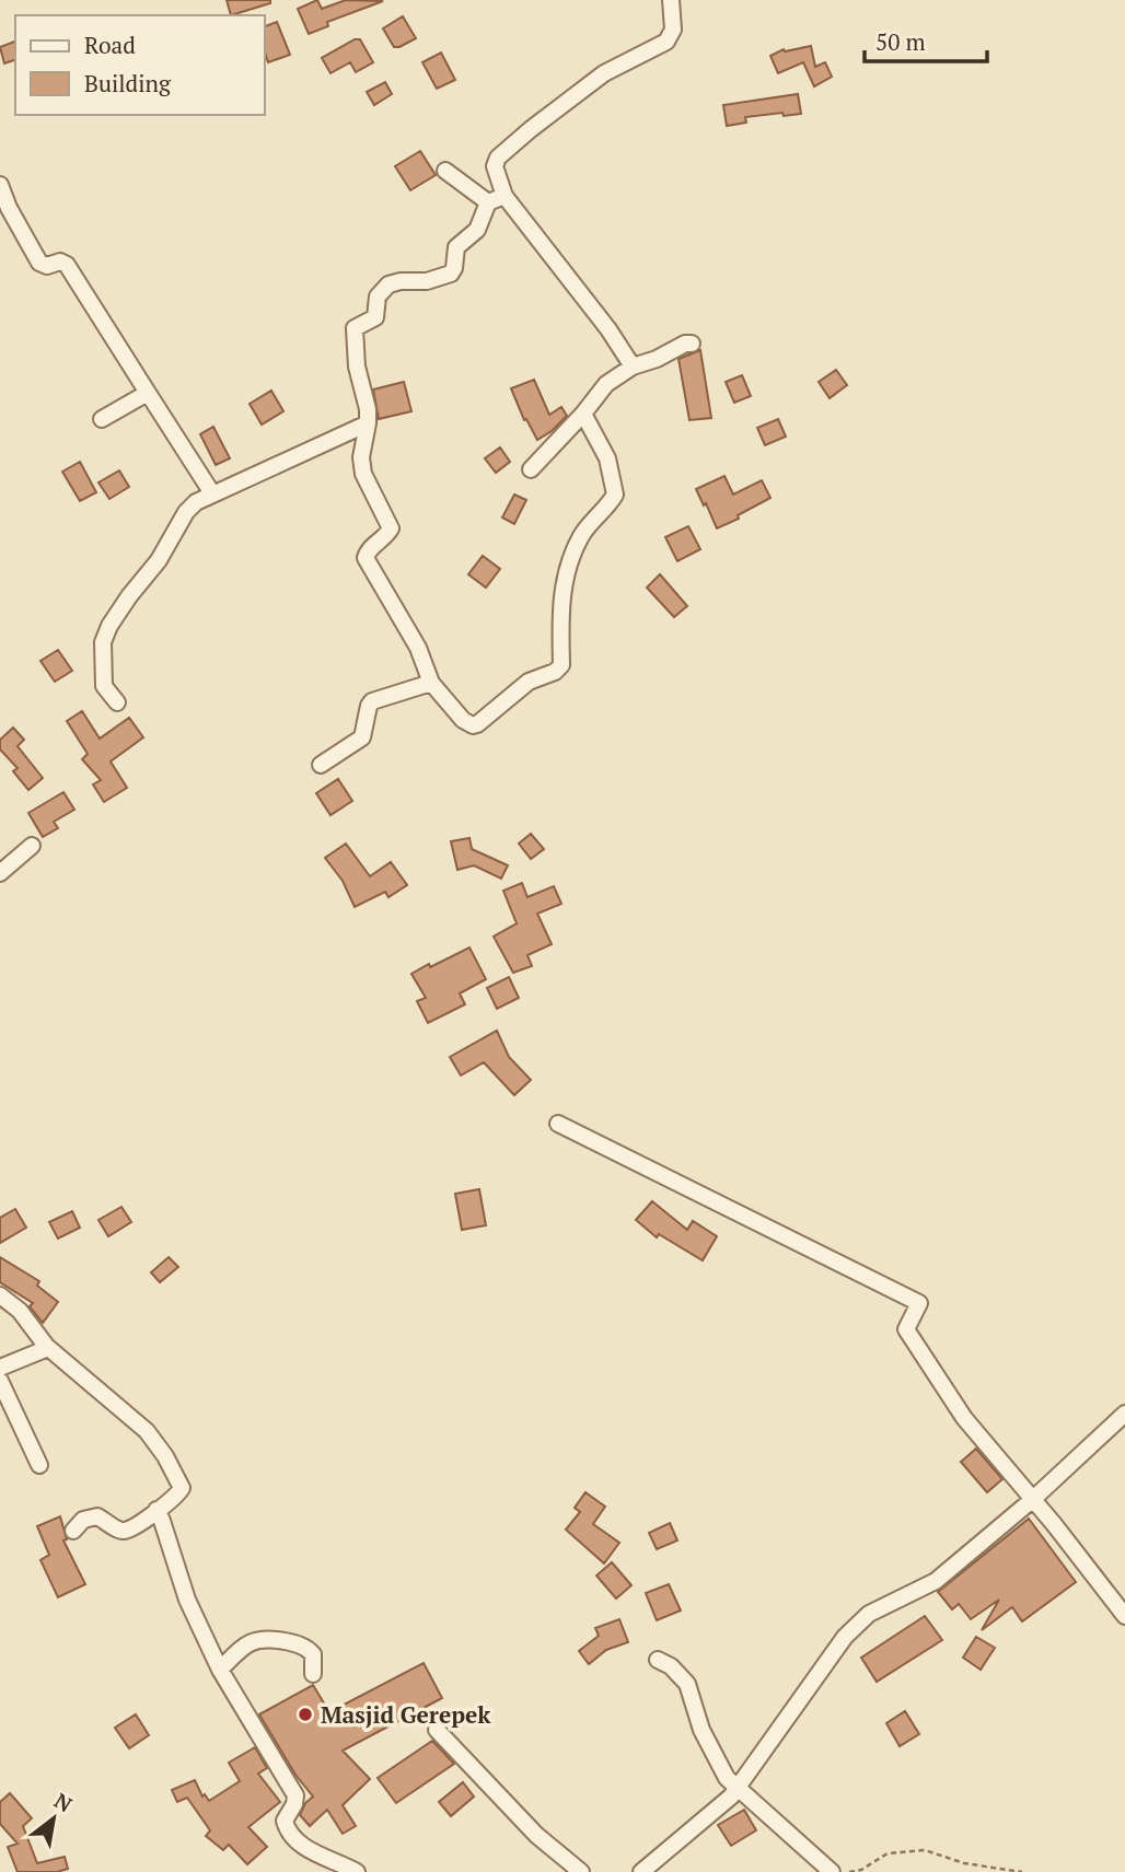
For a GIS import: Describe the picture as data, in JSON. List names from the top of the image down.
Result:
{
  "places": ["Masjid Gerepek"],
  "legend": ["Road", "Building"],
  "scale_bar": "50 m",
  "north": "top right"
}
